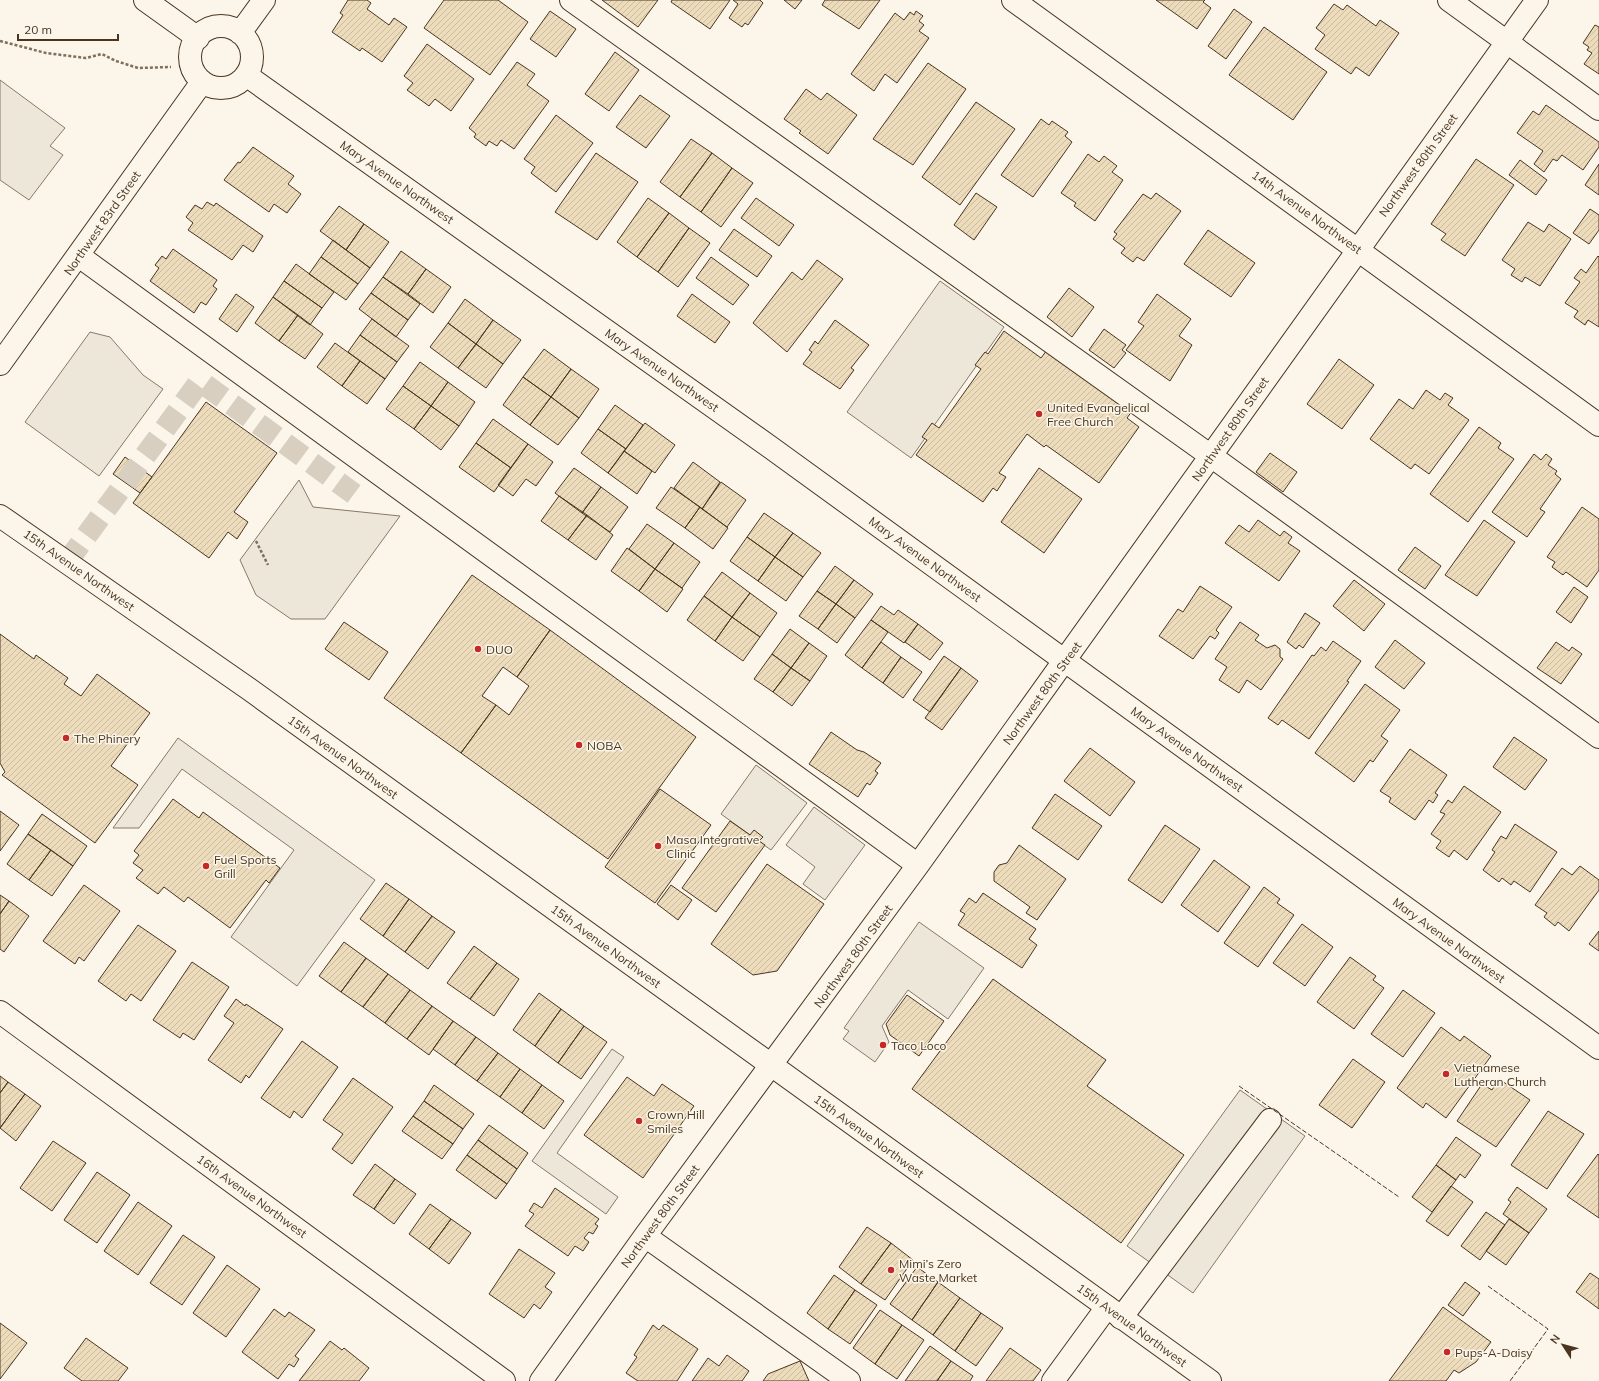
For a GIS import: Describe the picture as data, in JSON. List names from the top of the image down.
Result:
{
  "streets": {
    "street": [
      "Northwest 80th Street",
      "Mary Avenue Northwest",
      "14th Avenue Northwest",
      "Northwest 83rd Street",
      "15th Avenue Northwest",
      "16th Avenue Northwest"
    ]
  },
  "crossings": [
    ["Northwest 80th Street", "Mary Avenue Northwest"],
    ["Northwest 80th Street", "14th Avenue Northwest"],
    ["Northwest 80th Street", "15th Avenue Northwest"],
    ["Mary Avenue Northwest", "Northwest 83rd Street"]
  ],
  "places": [
    "United Evangelical Free Church",
    "DUO",
    "The Phinery",
    "NOBA",
    "Masa Integrative Clinic",
    "Fuel Sports Grill",
    "Taco Loco",
    "Vietnamese Lutheran Church",
    "Crown Hill Smiles",
    "Mimi’s Zero Waste Market",
    "Pups-A-Daisy"
  ],
  "scale_bar": "20 m",
  "north": "top left"
}
